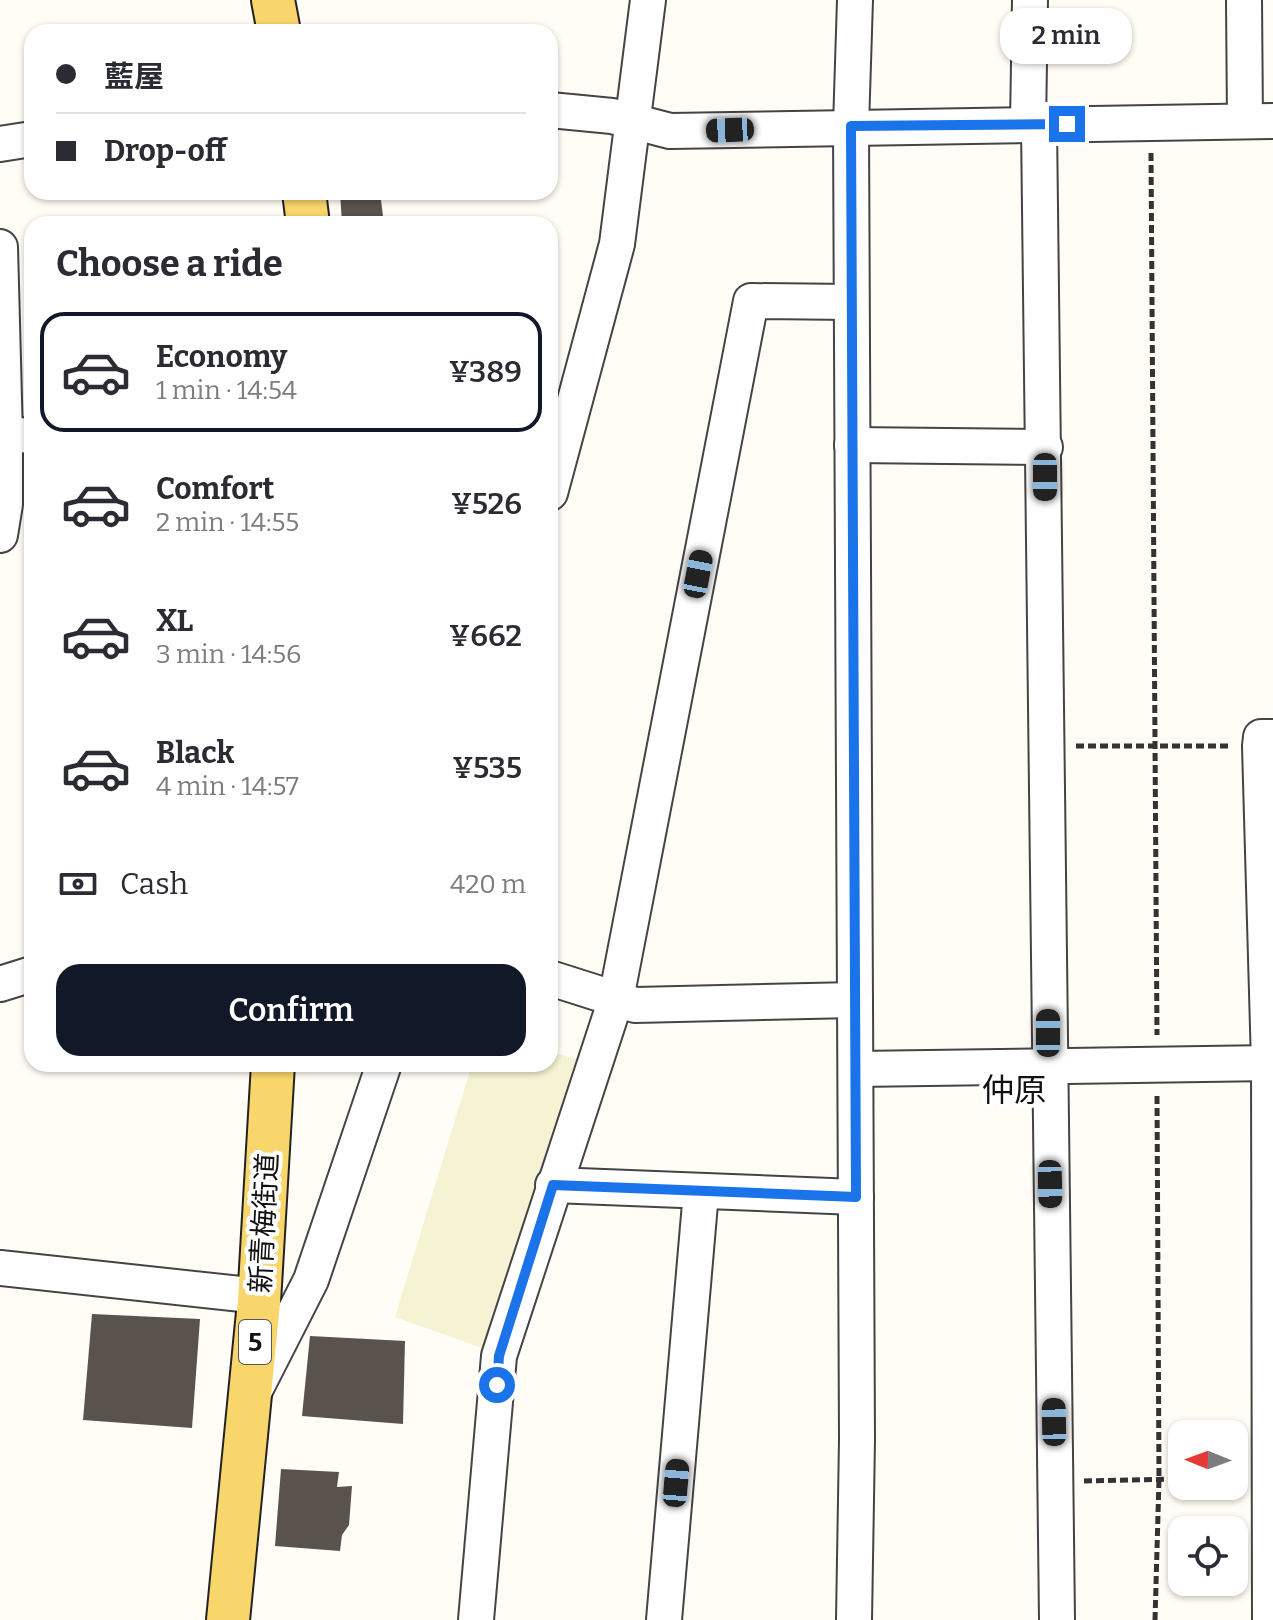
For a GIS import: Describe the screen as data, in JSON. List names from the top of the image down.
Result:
{
  "streets": {
    "main road": ["新青梅街道", "5"]
  },
  "districts": ["仲原"],
  "north": "left",
  "page": {
    "bubble": "2 min",
    "banner": ["藍屋", "Drop-off"],
    "heading": "Choose a ride",
    "list": [
      {
        "name": "Economy",
        "note": "1 min · 14:54",
        "value": "¥389"
      },
      {
        "name": "Comfort",
        "note": "2 min · 14:55",
        "value": "¥526"
      },
      {
        "name": "XL",
        "note": "3 min · 14:56",
        "value": "¥662"
      },
      {
        "name": "Black",
        "note": "4 min · 14:57",
        "value": "¥535"
      }
    ],
    "pay": ["Cash", "420 m"],
    "buttons": "Confirm"
  }
}
